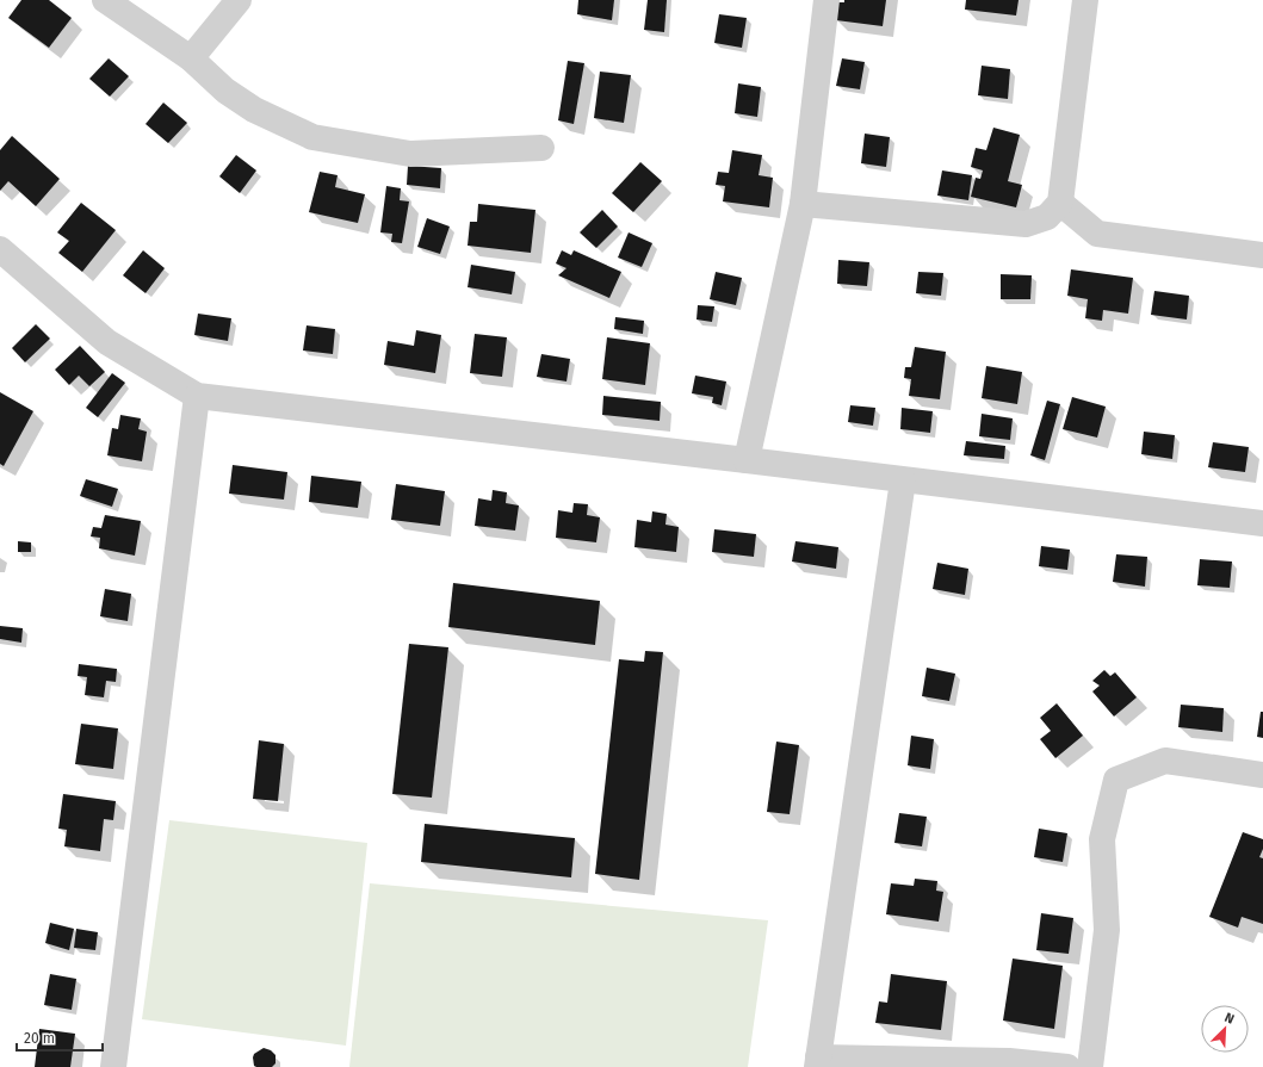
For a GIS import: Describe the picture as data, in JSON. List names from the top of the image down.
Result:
{
  "scale_bar": "20 m",
  "north": "top right"
}
